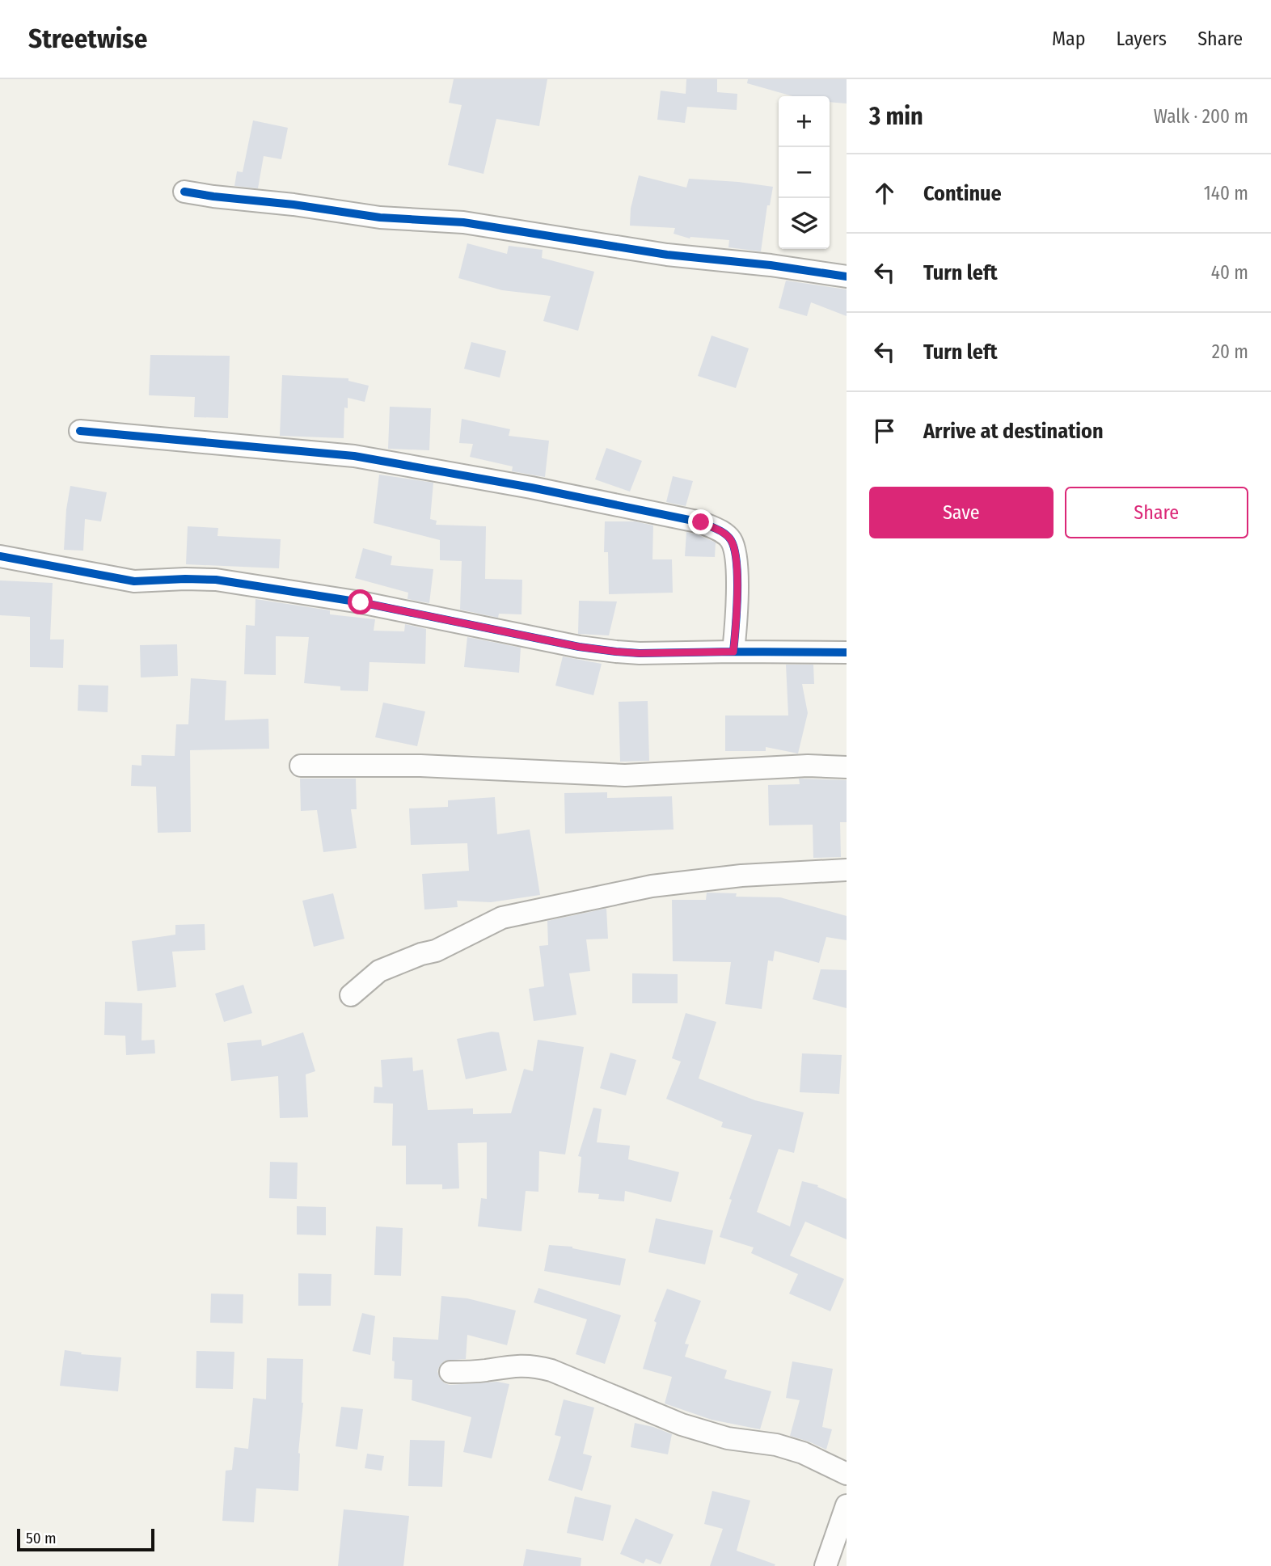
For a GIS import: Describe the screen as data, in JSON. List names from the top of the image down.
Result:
{
  "scale_bar": "50 m",
  "page": {
    "header": "Streetwise",
    "nav": ["Map", "Layers", "Share"],
    "heading": ["3 min", "Walk · 200 m"],
    "map_buttons": ["+", "−"],
    "list": [
      ["Continue", "140 m"],
      ["Turn left", "40 m"],
      ["Turn left", "20 m"],
      "Arrive at destination"
    ],
    "buttons": ["Save", "Share"],
    "scale": "50 m"
  }
}
